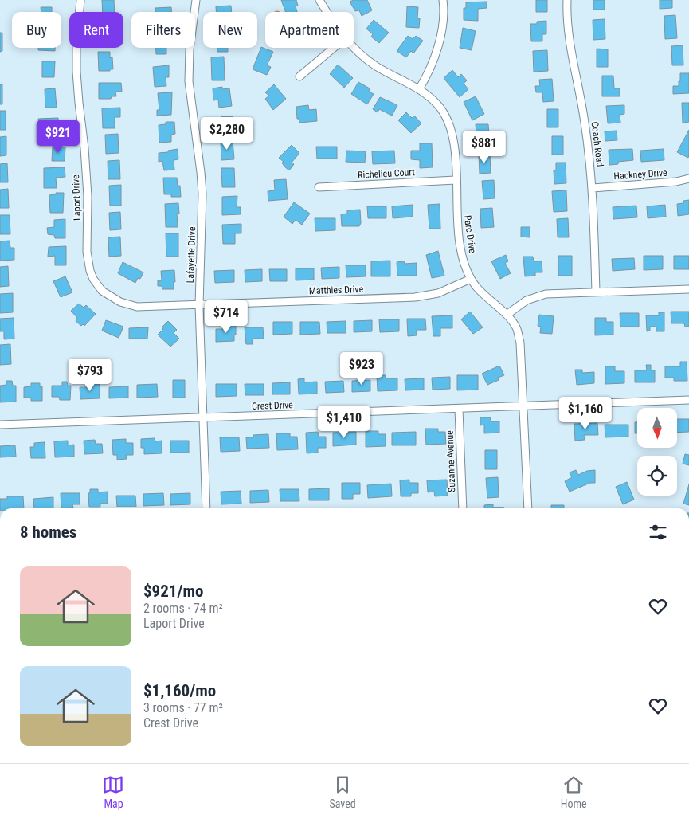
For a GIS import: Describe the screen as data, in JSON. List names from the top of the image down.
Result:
{
  "streets": {
    "street": [
      "Coach Road",
      "Richelieu Court",
      "Hackney Drive",
      "Laport Drive",
      "Parc Drive",
      "Lafayette Drive",
      "Matthies Drive",
      "Crest Drive",
      "Suzanne Avenue"
    ]
  },
  "crossings": [
    ["Coach Road", "Hackney Drive"],
    ["Richelieu Court", "Parc Drive"],
    ["Laport Drive", "Lafayette Drive"],
    ["Laport Drive", "Matthies Drive"],
    ["Parc Drive", "Matthies Drive"],
    ["Parc Drive", "Crest Drive"],
    ["Lafayette Drive", "Matthies Drive"],
    ["Lafayette Drive", "Crest Drive"],
    ["Crest Drive", "Suzanne Avenue"]
  ],
  "north": "bottom",
  "page": {
    "chip": [
      "Buy",
      "Rent",
      "Filters",
      "New",
      "Apartment"
    ],
    "price": [
      "$2,280",
      "$921",
      "$881",
      "$714",
      "$923",
      "$793",
      "$1,160",
      "$1,410"
    ],
    "heading": "8 homes",
    "list": [
      {
        "name": "$921/mo",
        "note": "2 rooms · 74 m² · Laport Drive"
      },
      {
        "name": "$1,160/mo",
        "note": "3 rooms · 77 m² · Crest Drive"
      }
    ],
    "tabs": ["Map", "Saved", "Home"]
  }
}
